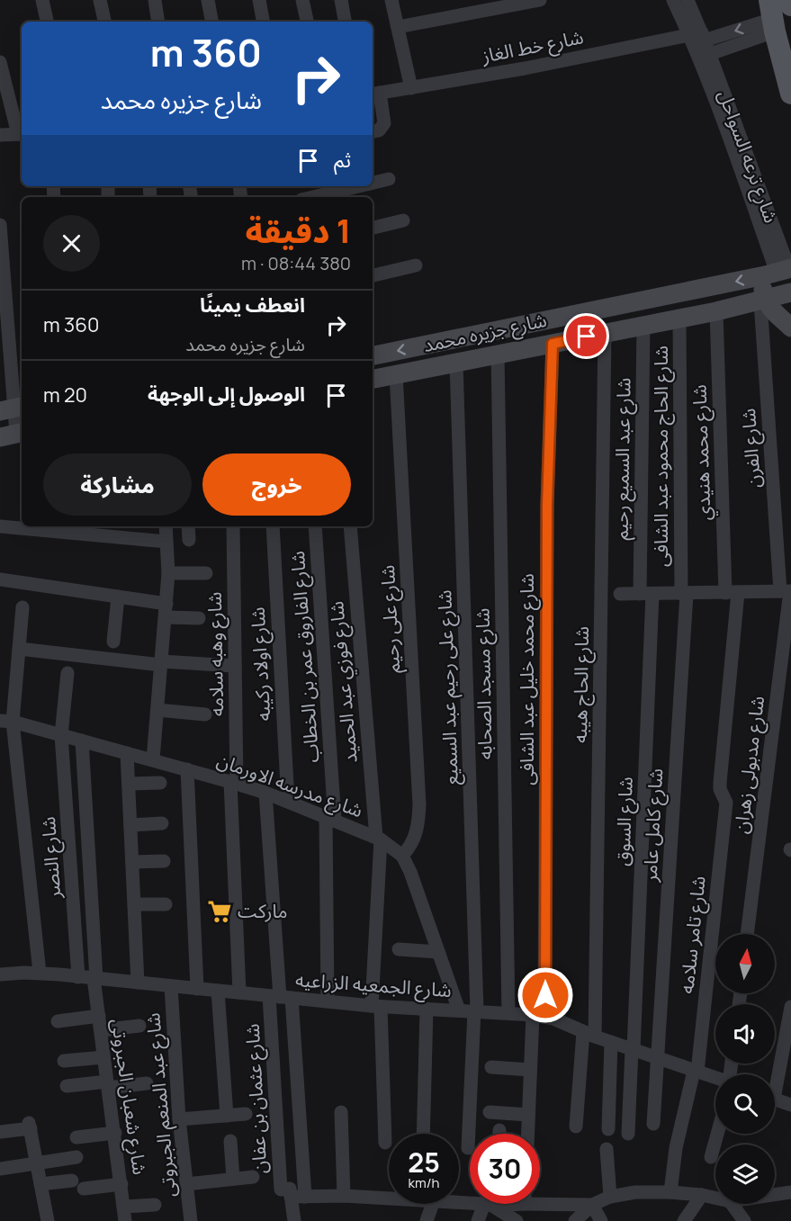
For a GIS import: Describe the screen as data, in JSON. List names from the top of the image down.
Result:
{
  "streets": {
    "main road": ["شارع ترعه السواحل", "شارع جزيره محمد"],
    "street": [
      "شارع خط الغاز",
      "شارع الفرن",
      "شارع محمد هنيدي",
      "شارع الحاج محمود عبد الشافى",
      "شارع عبد السميع رحيم",
      "شارع على رحيم",
      "شارع وهبه سلامه",
      "شارع الفاروق عمر بن الخطاب",
      "شارع اولاد ركيبه",
      "شارع محمد خليل عبد الشافى",
      "شارع فوزي عبد الحميد",
      "شارع مسجد الصحابه",
      "شارع الحاج هيبه",
      "شارع على رحيم عبد السميع",
      "شارع مدبولى زهران",
      "شارع مدرسه الاورمان",
      "شارع السوق",
      "شارع كامل عامر",
      "شارع النصر",
      "شارع تامر سلامه",
      "شارع الجمعيه الزراعيه",
      "شارع شعبان الجبروتى",
      "شارع عثمان بن عفان",
      "شارع عبد المنعم الجبروتى"
    ]
  },
  "crossings": [
    ["شارع خط الغاز", "شارع ترعه السواحل"],
    ["شارع ترعه السواحل", "شارع جزيره محمد"],
    ["شارع ترعه السواحل", "شارع الفرن"],
    ["شارع جزيره محمد", "شارع الفرن"],
    ["شارع جزيره محمد", "شارع محمد هنيدي"],
    ["شارع جزيره محمد", "شارع الحاج محمود عبد الشافى"],
    ["شارع جزيره محمد", "شارع عبد السميع رحيم"],
    ["شارع جزيره محمد", "شارع على رحيم"],
    ["شارع جزيره محمد", "شارع محمد خليل عبد الشافى"],
    ["شارع جزيره محمد", "شارع مسجد الصحابه"],
    ["شارع جزيره محمد", "شارع الحاج هيبه"],
    ["شارع جزيره محمد", "شارع على رحيم عبد السميع"],
    ["شارع الفرن", "شارع مدبولى زهران"],
    ["شارع محمد هنيدي", "شارع تامر سلامه"],
    ["شارع الحاج محمود عبد الشافى", "شارع كامل عامر"],
    ["شارع عبد السميع رحيم", "شارع السوق"],
    ["شارع على رحيم", "شارع مدرسه الاورمان"],
    ["شارع وهبه سلامه", "شارع مدرسه الاورمان"],
    ["شارع وهبه سلامه", "شارع الجمعيه الزراعيه"],
    ["شارع الفاروق عمر بن الخطاب", "شارع مدرسه الاورمان"],
    ["شارع الفاروق عمر بن الخطاب", "شارع الجمعيه الزراعيه"],
    ["شارع اولاد ركيبه", "شارع مدرسه الاورمان"],
    ["شارع محمد خليل عبد الشافى", "شارع الجمعيه الزراعيه"],
    ["شارع فوزي عبد الحميد", "شارع مدرسه الاورمان"],
    ["شارع فوزي عبد الحميد", "شارع الجمعيه الزراعيه"],
    ["شارع مسجد الصحابه", "شارع الجمعيه الزراعيه"],
    ["شارع الحاج هيبه", "شارع الجمعيه الزراعيه"],
    ["شارع على رحيم عبد السميع", "شارع الجمعيه الزراعيه"],
    ["شارع مدرسه الاورمان", "شارع النصر"],
    ["شارع مدرسه الاورمان", "شارع الجمعيه الزراعيه"],
    ["شارع مدرسه الاورمان", "شارع شعبان الجبروتى"],
    ["شارع السوق", "شارع الجمعيه الزراعيه"],
    ["شارع كامل عامر", "شارع الجمعيه الزراعيه"],
    ["شارع النصر", "شارع الجمعيه الزراعيه"],
    ["شارع تامر سلامه", "شارع الجمعيه الزراعيه"],
    ["شارع الجمعيه الزراعيه", "شارع شعبان الجبروتى"],
    ["شارع الجمعيه الزراعيه", "شارع عثمان بن عفان"],
    ["شارع الجمعيه الزراعيه", "شارع عبد المنعم الجبروتى"]
  ],
  "places": {
    "supermarket": ["ماركت"]
  },
  "north": "top",
  "page": {
    "turn": ["360 m", "شارع جزيره محمد"],
    "then": "ثم",
    "heading": ["1 دقيقة", "380 m · 08:44"],
    "list": [
      {
        "name": "انعطف يمينًا",
        "note": "شارع جزيره محمد",
        "value": "360 m"
      },
      {
        "name": "الوصول إلى الوجهة",
        "value": "20 m"
      }
    ],
    "buttons": ["خروج", "مشاركة"],
    "speed": "25 km/h",
    "limit": "30"
  }
}
